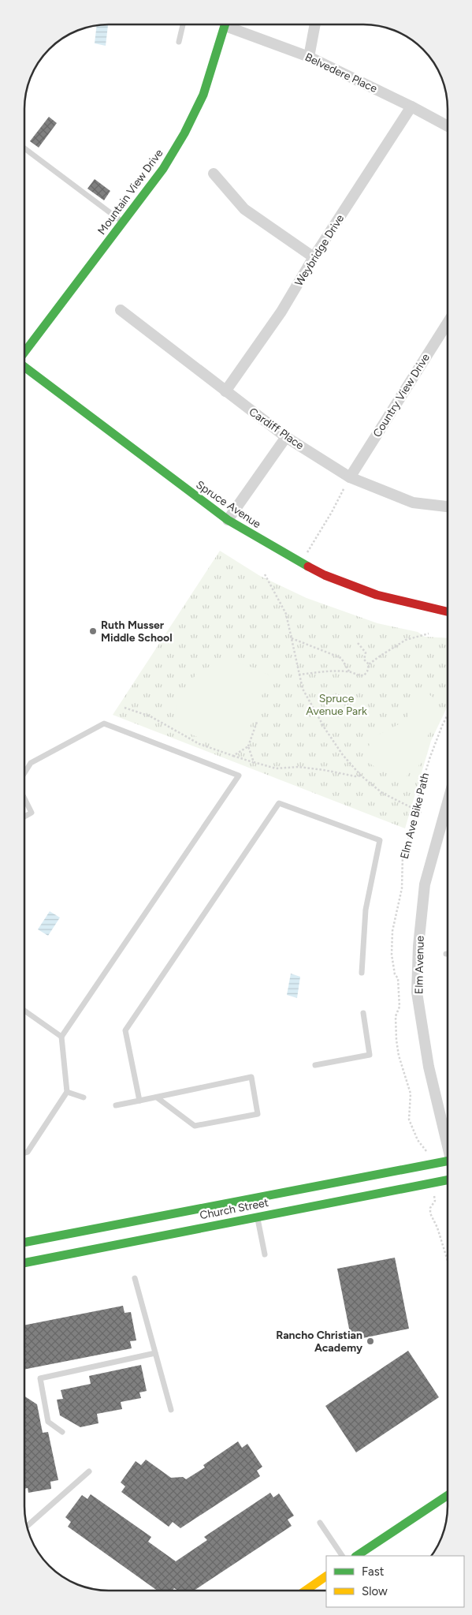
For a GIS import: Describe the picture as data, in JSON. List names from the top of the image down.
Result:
{
  "streets": {
    "street": [
      "Belvedere Place",
      "Mountain View Drive",
      "Weybridge Drive",
      "Country View Drive",
      "Cardiff Place",
      "Spruce Avenue",
      "Elm Avenue",
      "Church Street"
    ],
    "path": ["Elm Ave Bike Path"]
  },
  "crossings": [
    ["Belvedere Place", "Weybridge Drive"],
    ["Weybridge Drive", "Cardiff Place"],
    ["Country View Drive", "Cardiff Place"]
  ],
  "parks": ["Spruce Avenue Park"],
  "places": ["Ruth Musser Middle School", "Rancho Christian Academy"],
  "legend": ["Fast", "Slow"]
}
